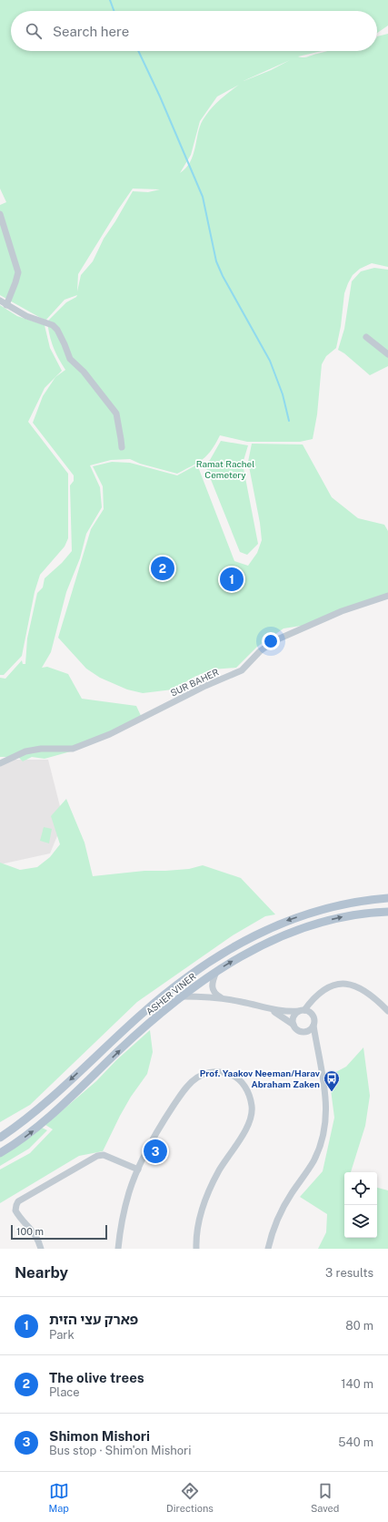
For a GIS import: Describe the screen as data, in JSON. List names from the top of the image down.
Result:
{
  "streets": {
    "main road": ["ASHER VINER"],
    "street": ["SUR BAHER"]
  },
  "parks": ["Ramat Rachel Cemetery"],
  "places": {
    "bus stop": ["Prof. Yaakov Neeman/Harav Abraham Zaken"]
  },
  "scale_bar": "100 m",
  "page": {
    "search": "Search here",
    "pins": ["2", "1", "3"],
    "scale": "100 m",
    "heading": ["Nearby", "3 results"],
    "list": [
      {
        "mark": "1",
        "name": "פארק עצי הזית",
        "note": "Park",
        "value": "80 m"
      },
      {
        "mark": "2",
        "name": "The olive trees",
        "note": "Place",
        "value": "140 m"
      },
      {
        "mark": "3",
        "name": "Shimon Mishori",
        "note": "Bus stop · Shim'on Mishori",
        "value": "540 m"
      }
    ],
    "nav": ["Map", "Directions", "Saved"]
  }
}
